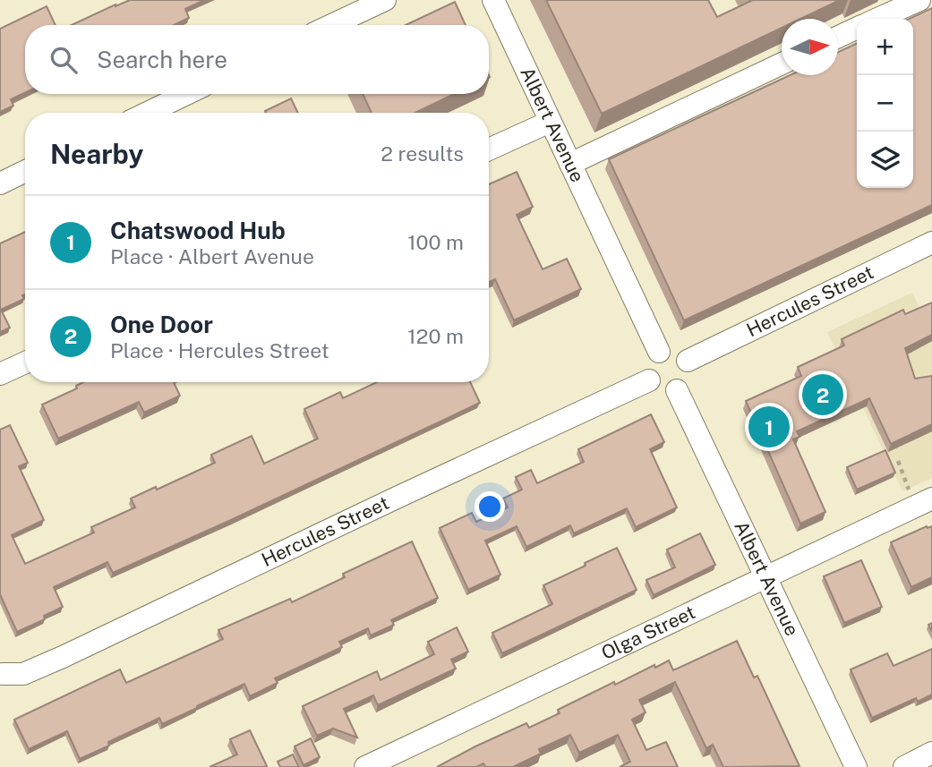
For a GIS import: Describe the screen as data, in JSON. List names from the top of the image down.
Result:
{
  "streets": {
    "street": ["Albert Avenue", "Hercules Street", "Olga Street"]
  },
  "crossings": [
    ["Albert Avenue", "Hercules Street"],
    ["Albert Avenue", "Olga Street"]
  ],
  "north": "right",
  "page": {
    "map_buttons": ["+", "−"],
    "search": "Search here",
    "heading": ["Nearby", "2 results"],
    "list": [
      {
        "mark": "1",
        "name": "Chatswood Hub",
        "note": "Place · Albert Avenue",
        "value": "100 m"
      },
      {
        "mark": "2",
        "name": "One Door",
        "note": "Place · Hercules Street",
        "value": "120 m"
      }
    ],
    "pins": ["2", "1"]
  }
}
